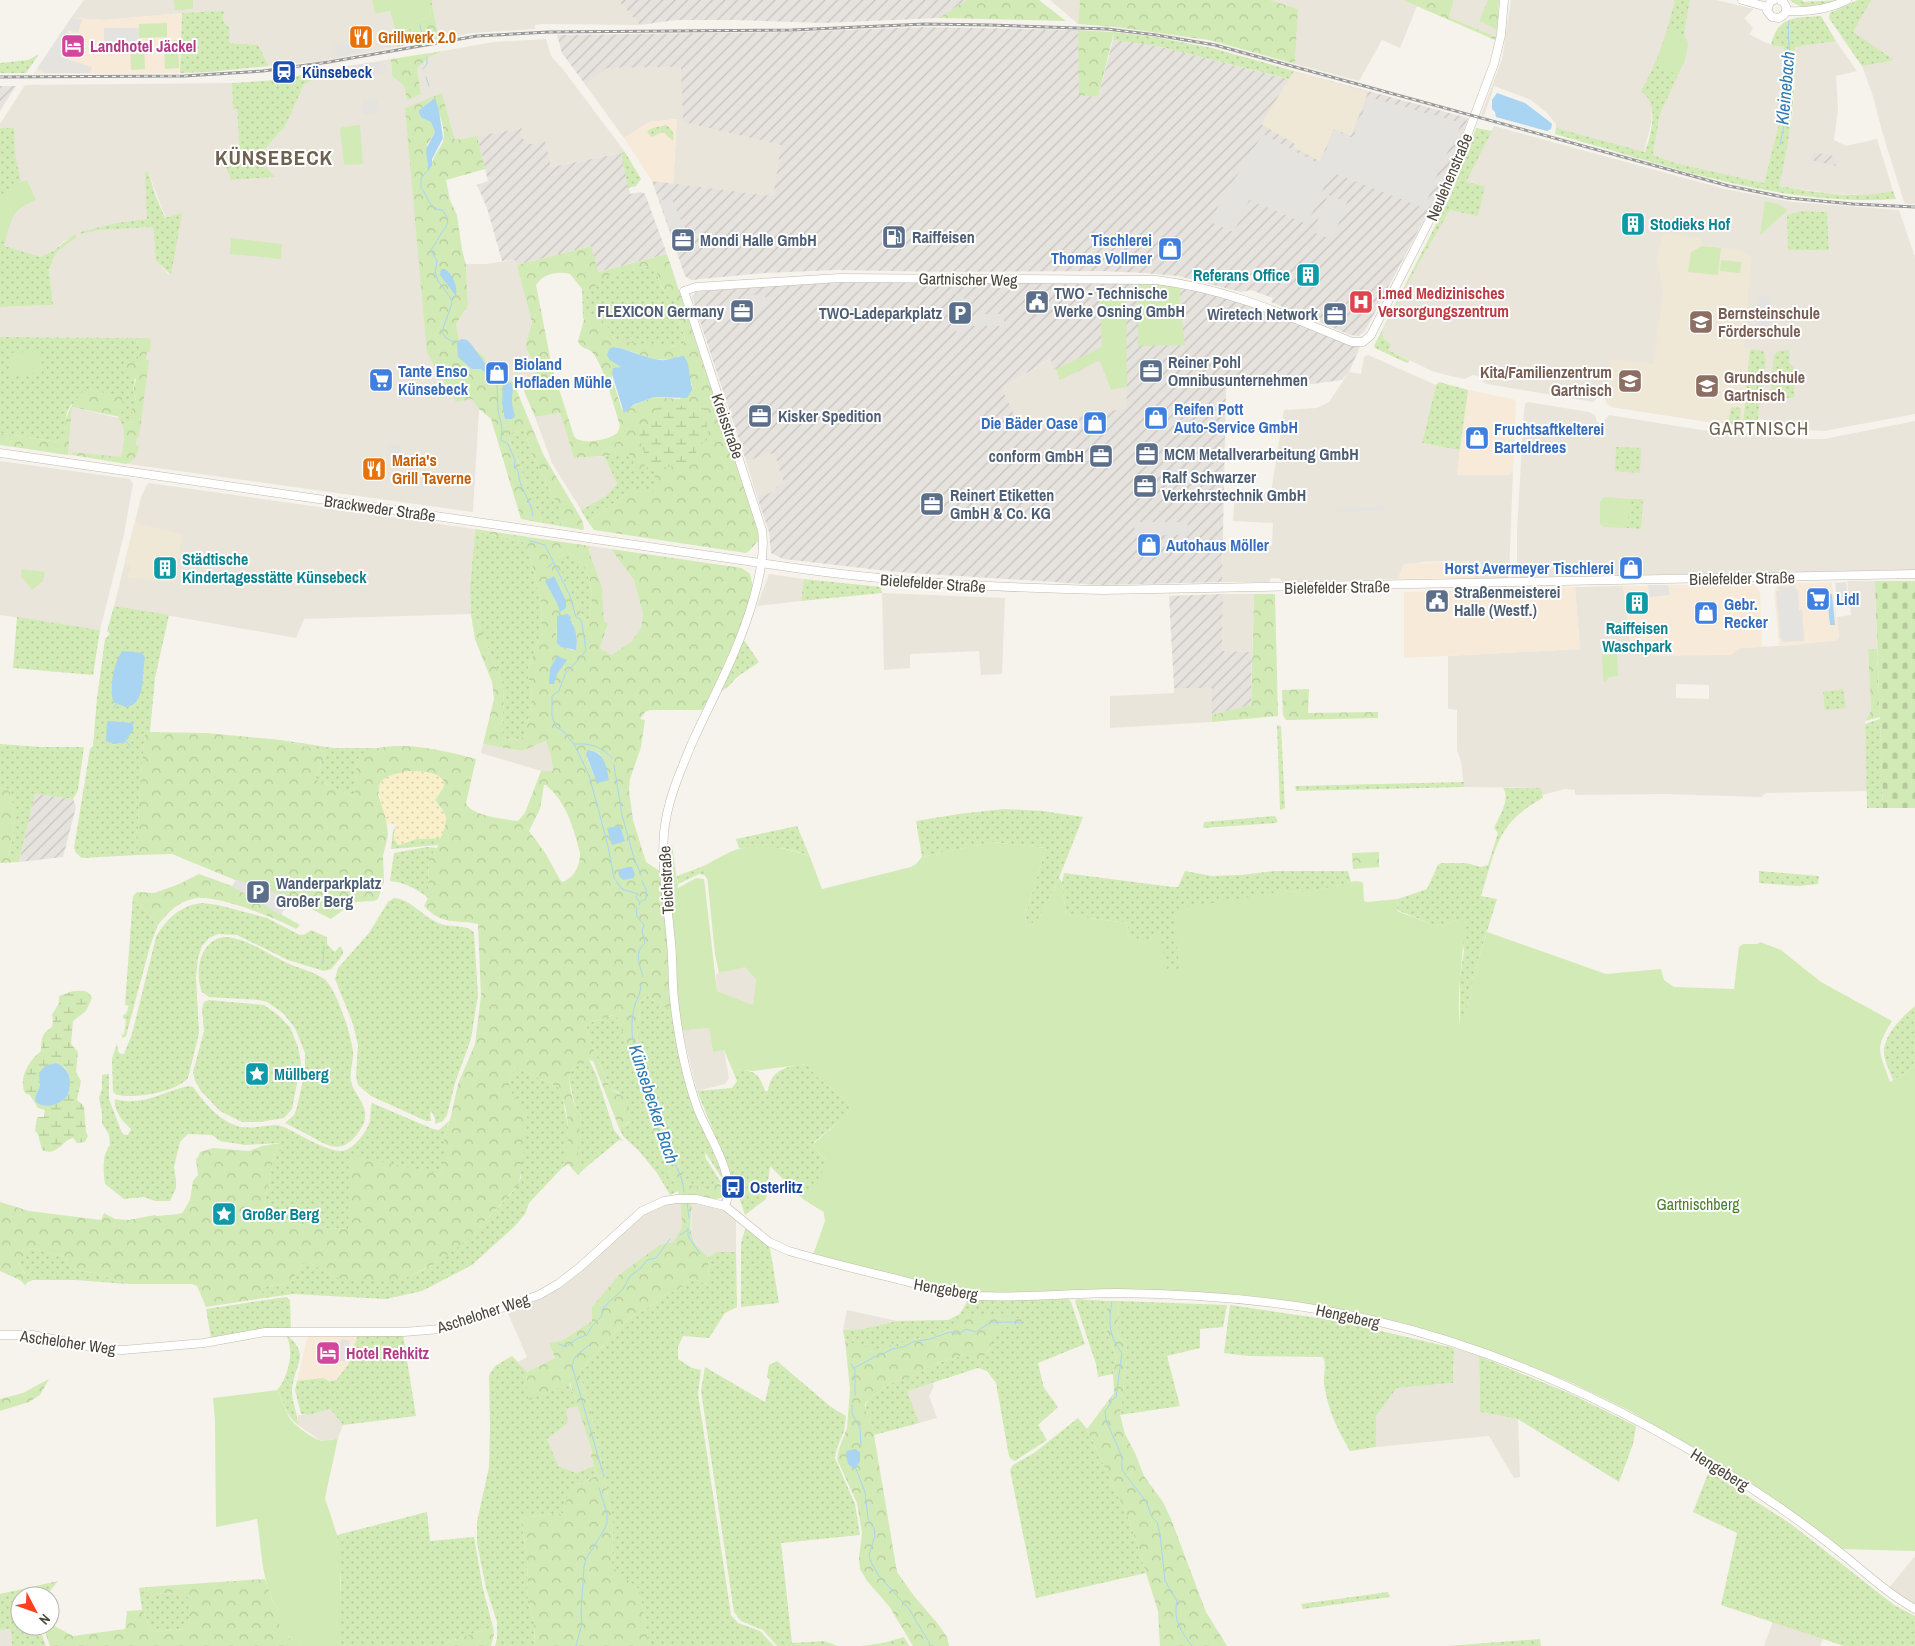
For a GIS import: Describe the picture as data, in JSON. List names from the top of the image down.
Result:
{
  "streets": {
    "street": [
      "Neulehenstraße",
      "Gartnischer Weg",
      "Kreisstraße",
      "Brackweder Straße",
      "Bielefelder Straße",
      "Teichstraße",
      "Hengeberg",
      "Ascheloher Weg"
    ]
  },
  "crossings": [
    ["Neulehenstraße", "Gartnischer Weg"],
    ["Gartnischer Weg", "Kreisstraße"],
    ["Kreisstraße", "Brackweder Straße"],
    ["Kreisstraße", "Bielefelder Straße"],
    ["Kreisstraße", "Teichstraße"],
    ["Brackweder Straße", "Bielefelder Straße"],
    ["Brackweder Straße", "Teichstraße"],
    ["Bielefelder Straße", "Teichstraße"],
    ["Teichstraße", "Hengeberg"],
    ["Teichstraße", "Ascheloher Weg"],
    ["Hengeberg", "Ascheloher Weg"]
  ],
  "districts": ["KÜNSEBECK", "GARTNISCH"],
  "water": ["Kleinebach", "Künsebecker Bach"],
  "parks": ["Gartnischberg"],
  "places": {
    "restaurant": ["Grillwerk 2.0", "Maria's Grill Taverne"],
    "hotel": ["Landhotel Jäckel", "Hotel Rehkitz"],
    "station": ["Künsebeck"],
    "building": [
      "Stodieks Hof",
      "Referans Office",
      "Städtische Kindertagesstätte Künsebeck",
      "Raiffeisen Waschpark"
    ],
    "fuel station": ["Raiffeisen"],
    "office": [
      "Mondi Halle GmbH",
      "FLEXICON Germany",
      "Wiretech Network",
      "Reiner Pohl Omnibusunternehmen",
      "Kisker Spedition",
      "MCM Metallverarbeitung GmbH",
      "conform GmbH",
      "Ralf Schwarzer Verkehrstechnik GmbH",
      "Reinert Etiketten GmbH & Co. KG"
    ],
    "shop": [
      "Tischlerei Thomas Vollmer",
      "Bioland Hofladen Mühle",
      "Reifen Pott Auto-Service GmbH",
      "Die Bäder Oase",
      "Fruchtsaftkelterei Barteldrees",
      "Autohaus Möller",
      "Horst Avermeyer Tischlerei",
      "Gebr. Recker"
    ],
    "public building": ["TWO - Technische Werke Osning GmbH", "Straßenmeisterei Halle (Westf.)"],
    "hospital": ["i.med Medizinisches Versorgungszentrum"],
    "parking": ["TWO-Ladeparkplatz", "Wanderparkplatz Großer Berg"],
    "school or university": ["Bernsteinschule Förderschule", "Kita/Familienzentrum Gartnisch", "Grundschule Gartnisch"],
    "supermarket": ["Tante Enso Künsebeck", "Lidl"],
    "place": ["Müllberg", "Großer Berg"],
    "bus stop": ["Osterlitz"]
  },
  "north": "bottom right"
}
